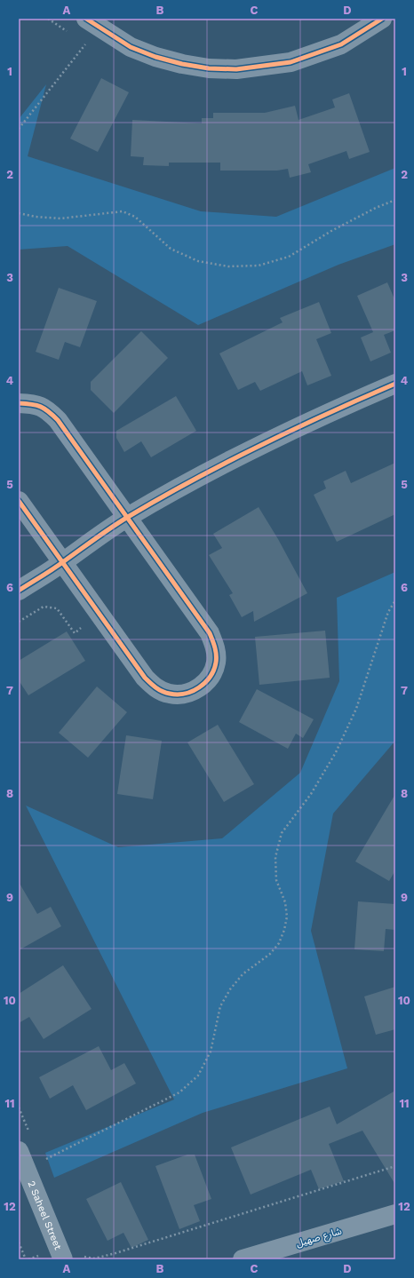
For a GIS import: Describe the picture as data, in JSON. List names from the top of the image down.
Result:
{
  "streets": {
    "street": ["2 Saheel Street", "شارع صهيل"]
  },
  "grid": {
    "columns": [
      "A",
      "B",
      "C",
      "D"
    ],
    "rows": [
      "1",
      "2",
      "3",
      "4",
      "5",
      "6",
      "7",
      "8",
      "9",
      "10",
      "11",
      "12"
    ]
  }
}
